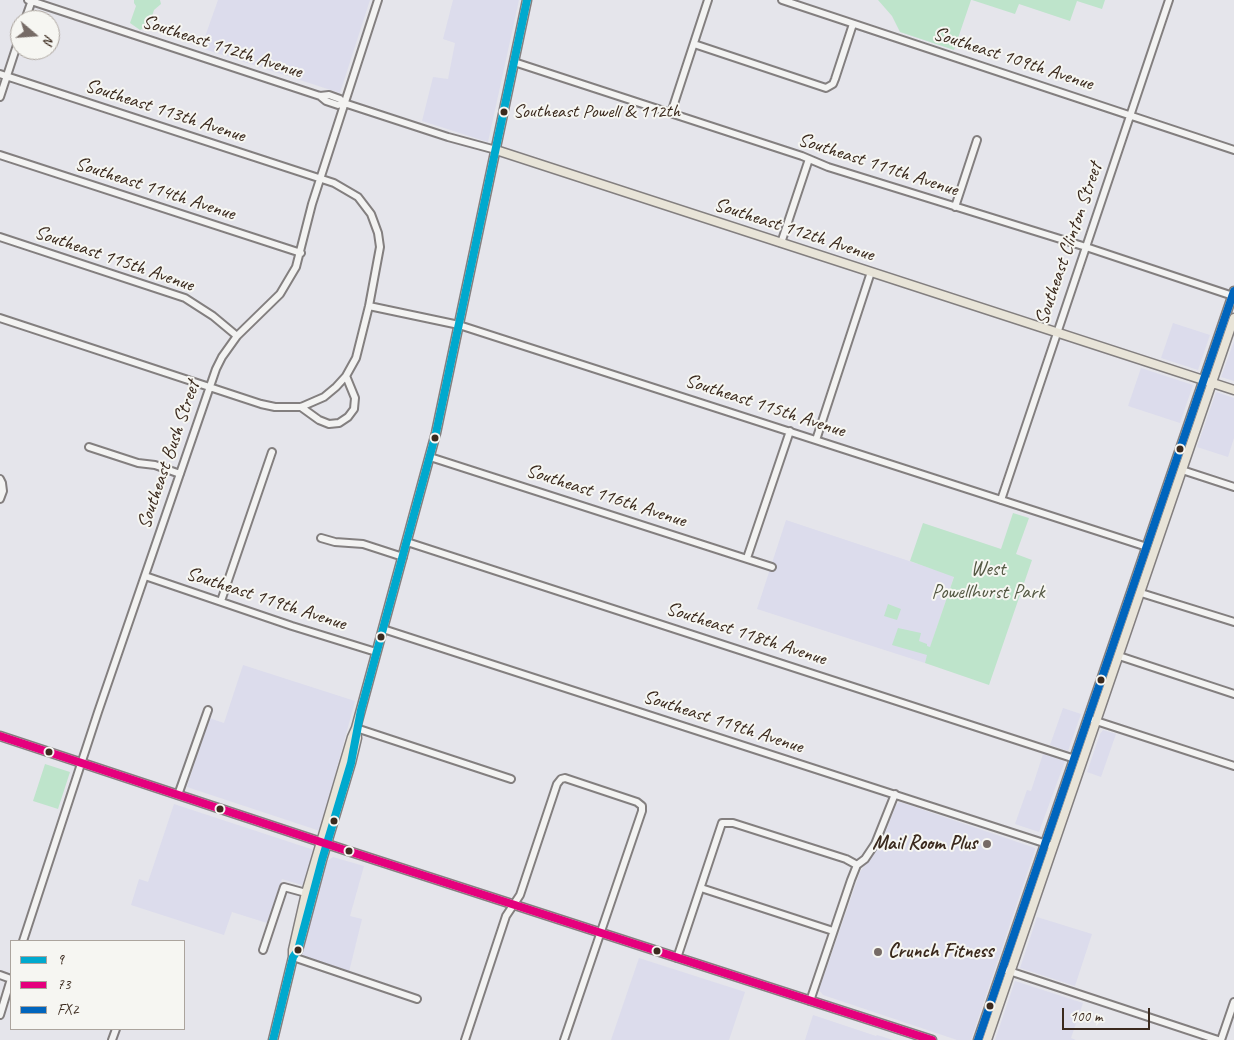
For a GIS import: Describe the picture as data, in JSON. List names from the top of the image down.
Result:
{
  "streets": {
    "main road": ["Southeast 112th Avenue"],
    "street": [
      "Southeast 109th Avenue",
      "Southeast 113th Avenue",
      "Southeast 111th Avenue",
      "Southeast 114th Avenue",
      "Southeast Clinton Street",
      "Southeast 115th Avenue",
      "Southeast Bush Street",
      "Southeast 116th Avenue",
      "Southeast 119th Avenue",
      "Southeast 118th Avenue"
    ]
  },
  "crossings": [
    ["Southeast 112th Avenue", "Southeast Clinton Street"],
    ["Southeast 112th Avenue", "Southeast Bush Street"],
    ["Southeast 109th Avenue", "Southeast Clinton Street"],
    ["Southeast 113th Avenue", "Southeast 115th Avenue"],
    ["Southeast 113th Avenue", "Southeast Bush Street"],
    ["Southeast 111th Avenue", "Southeast Clinton Street"],
    ["Southeast 114th Avenue", "Southeast Bush Street"],
    ["Southeast Clinton Street", "Southeast 115th Avenue"],
    ["Southeast 115th Avenue", "Southeast Bush Street"],
    ["Southeast Bush Street", "Southeast 119th Avenue"]
  ],
  "parks": ["West Powellhurst Park"],
  "places": ["Southeast Powell & 112th", "Mail Room Plus", "Crunch Fitness"],
  "lines": ["transit line 9", "transit line FX2", "transit line 73"],
  "legend": ["9", "73", "FX2"],
  "scale_bar": "100 m",
  "north": "right"
}
